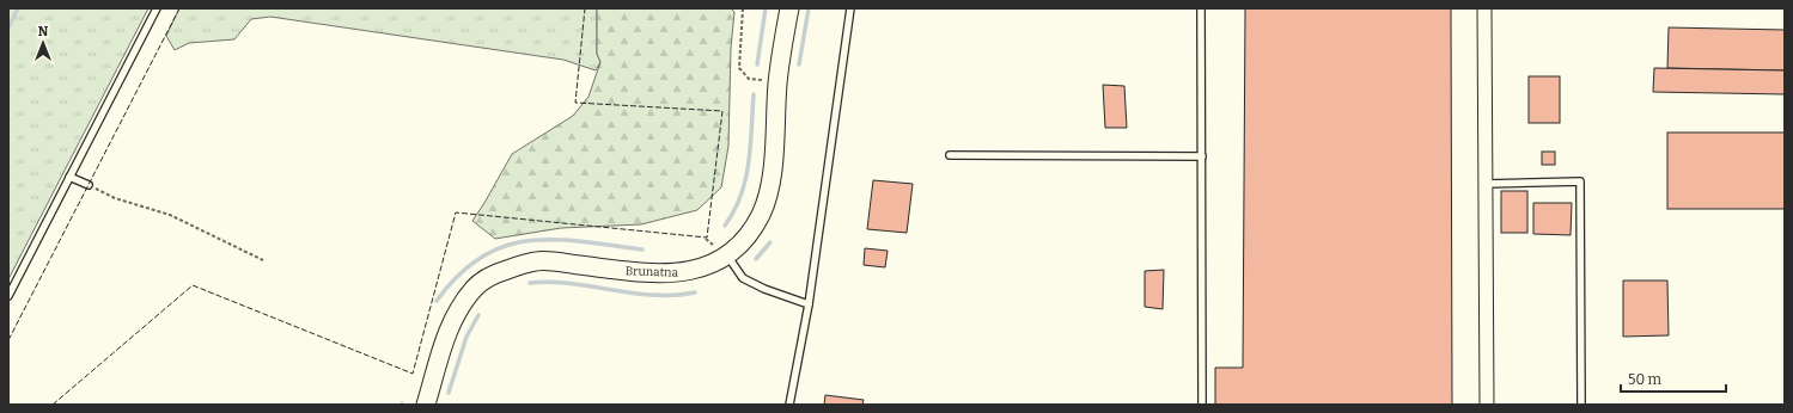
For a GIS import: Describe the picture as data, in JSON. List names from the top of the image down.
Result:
{
  "streets": {
    "street": ["Brunatna"]
  },
  "scale_bar": "50 m",
  "north": "top"
}
